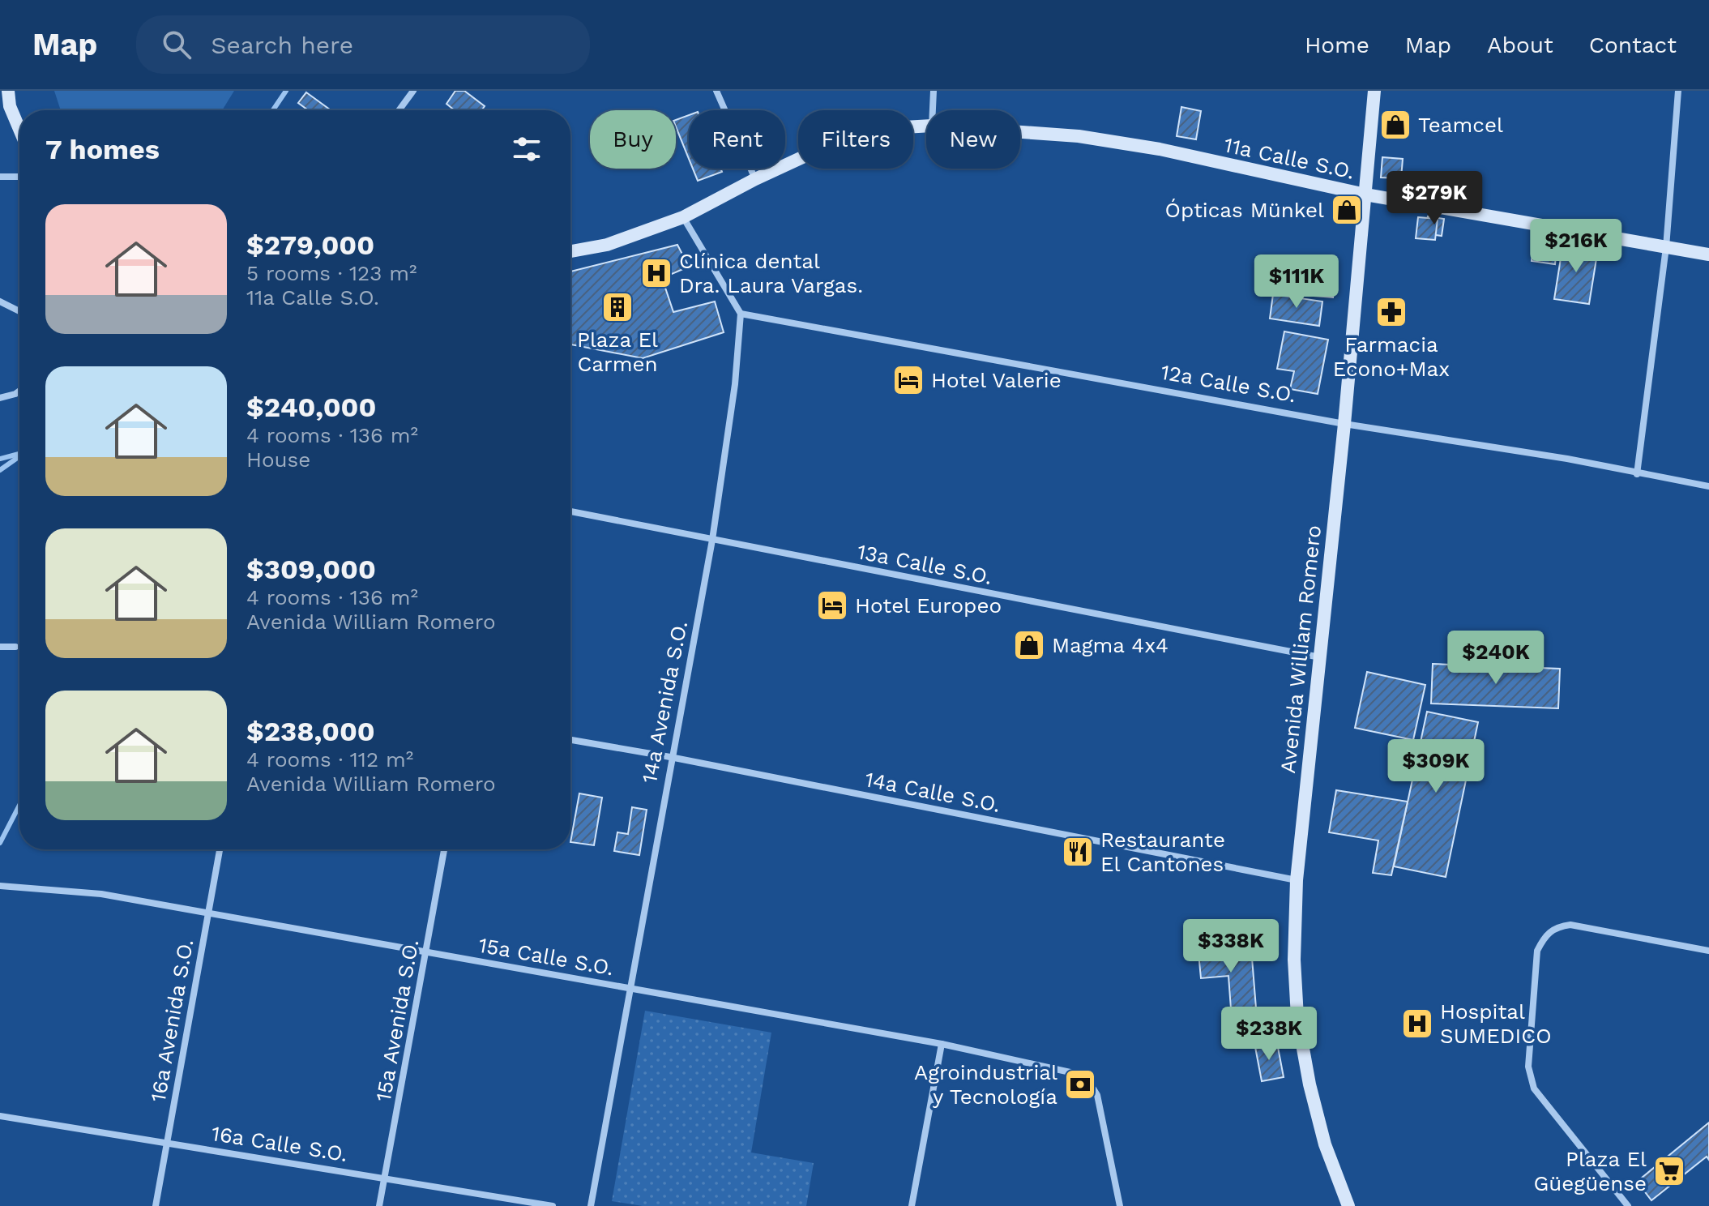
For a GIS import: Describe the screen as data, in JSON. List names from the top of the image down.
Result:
{
  "streets": {
    "street": [
      "11a Calle S.O.",
      "12a Calle S.O.",
      "13a Calle S.O.",
      "Avenida William Romero",
      "14a Avenida S.O.",
      "14a Calle S.O.",
      "15a Calle S.O.",
      "16a Avenida S.O.",
      "15a Avenida S.O.",
      "16a Calle S.O."
    ]
  },
  "crossings": [
    ["11a Calle S.O.", "Avenida William Romero"],
    ["12a Calle S.O.", "Avenida William Romero"],
    ["12a Calle S.O.", "14a Avenida S.O."],
    ["13a Calle S.O.", "Avenida William Romero"],
    ["13a Calle S.O.", "14a Avenida S.O."],
    ["Avenida William Romero", "14a Calle S.O."],
    ["14a Avenida S.O.", "14a Calle S.O."],
    ["14a Avenida S.O.", "15a Calle S.O."],
    ["15a Calle S.O.", "16a Avenida S.O."],
    ["15a Calle S.O.", "15a Avenida S.O."],
    ["16a Avenida S.O.", "16a Calle S.O."],
    ["15a Avenida S.O.", "16a Calle S.O."]
  ],
  "places": {
    "shop": ["Teamcel", "Ópticas Münkel", "Magma 4x4"],
    "hospital": ["Clínica dental Dra. Laura Vargas.", "Hospital SUMEDICO"],
    "building": ["Plaza El Carmen"],
    "pharmacy": ["Farmacia Econo+Max"],
    "hotel": ["Hotel Valerie", "Hotel Europeo"],
    "restaurant": ["Restaurante El Cantones"],
    "bank": ["Agroindustrial y Tecnología"],
    "supermarket": ["Plaza El Güegüense"]
  },
  "page": {
    "header": "Map",
    "search": "Search here",
    "nav": [
      "Home",
      "Map",
      "About",
      "Contact"
    ],
    "chip": [
      "Buy",
      "Rent",
      "Filters",
      "New"
    ],
    "heading": "7 homes",
    "price": [
      "$279K",
      "$216K",
      "$111K",
      "$240K",
      "$309K",
      "$338K",
      "$238K"
    ],
    "list": [
      {
        "name": "$279,000",
        "note": "5 rooms · 123 m² · 11a Calle S.O."
      },
      {
        "name": "$240,000",
        "note": "4 rooms · 136 m² · House"
      },
      {
        "name": "$309,000",
        "note": "4 rooms · 136 m² · Avenida William Romero"
      },
      {
        "name": "$238,000",
        "note": "4 rooms · 112 m² · Avenida William Romero"
      }
    ]
  }
}
